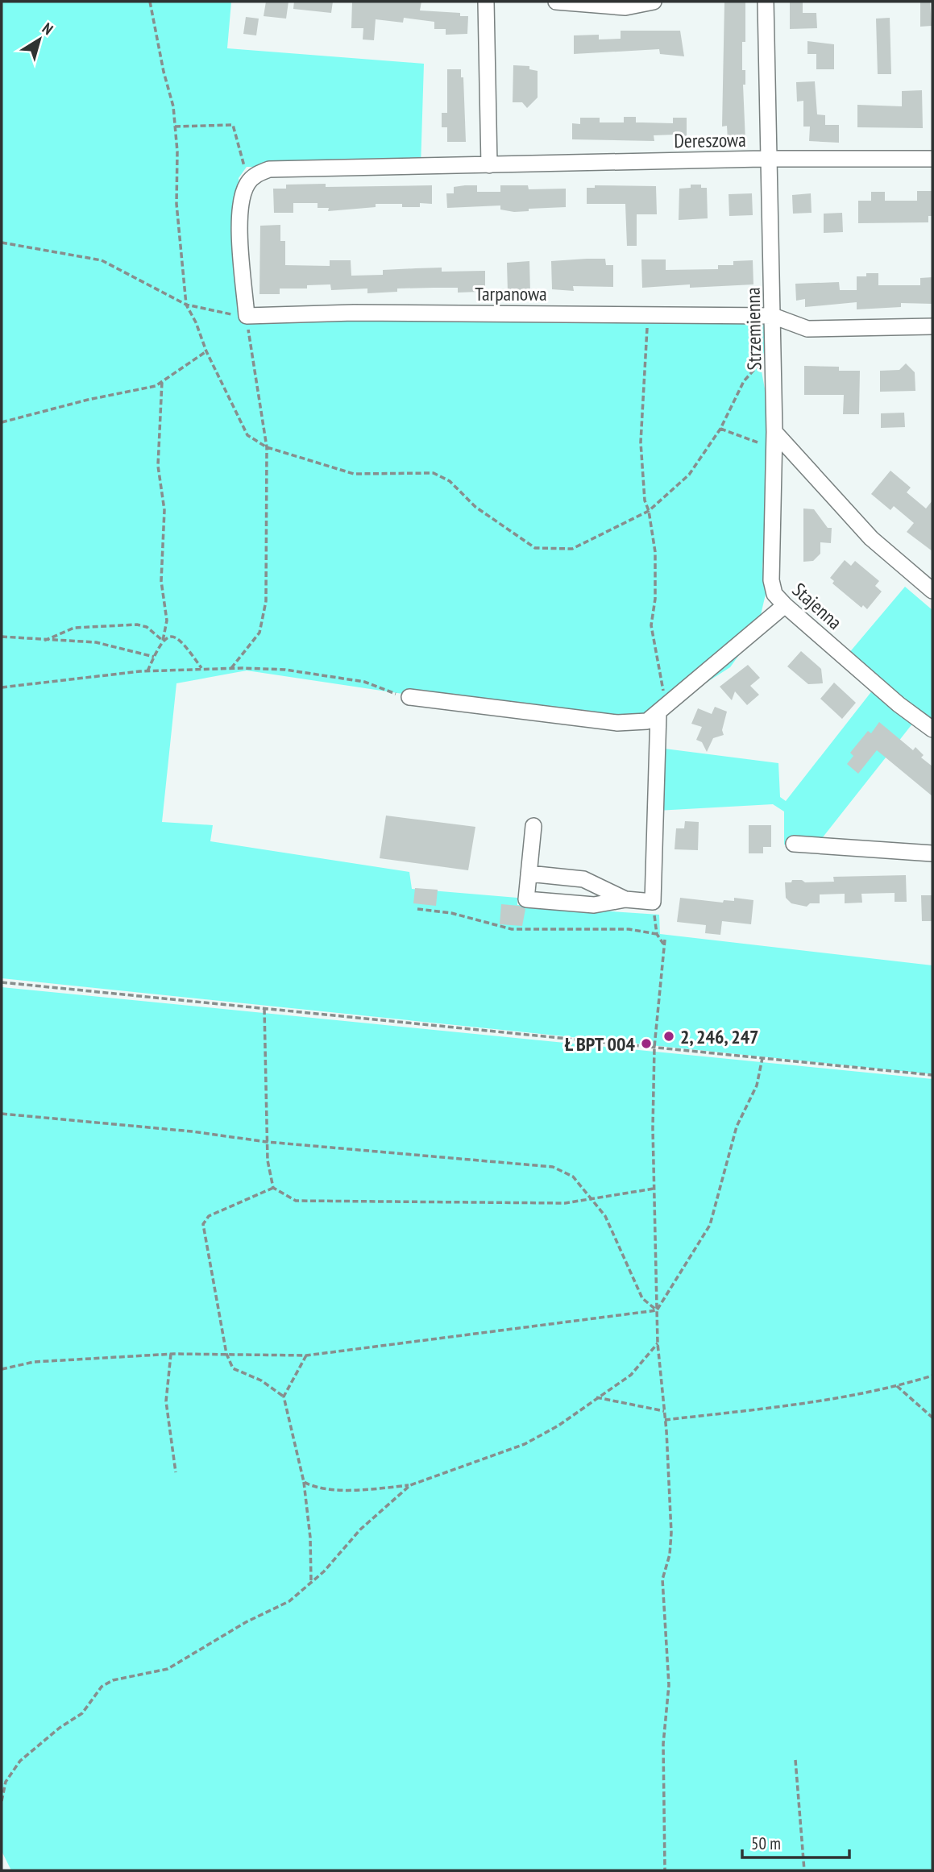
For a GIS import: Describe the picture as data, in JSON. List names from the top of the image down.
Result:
{
  "streets": {
    "street": [
      "Dereszowa",
      "Tarpanowa",
      "Strzemienna",
      "Stajenna"
    ]
  },
  "crossings": [
    ["Dereszowa", "Strzemienna"],
    ["Tarpanowa", "Strzemienna"],
    ["Strzemienna", "Stajenna"]
  ],
  "places": ["2, 246, 247", "Ł BPT 004"],
  "scale_bar": "50 m",
  "north": "top right"
}
